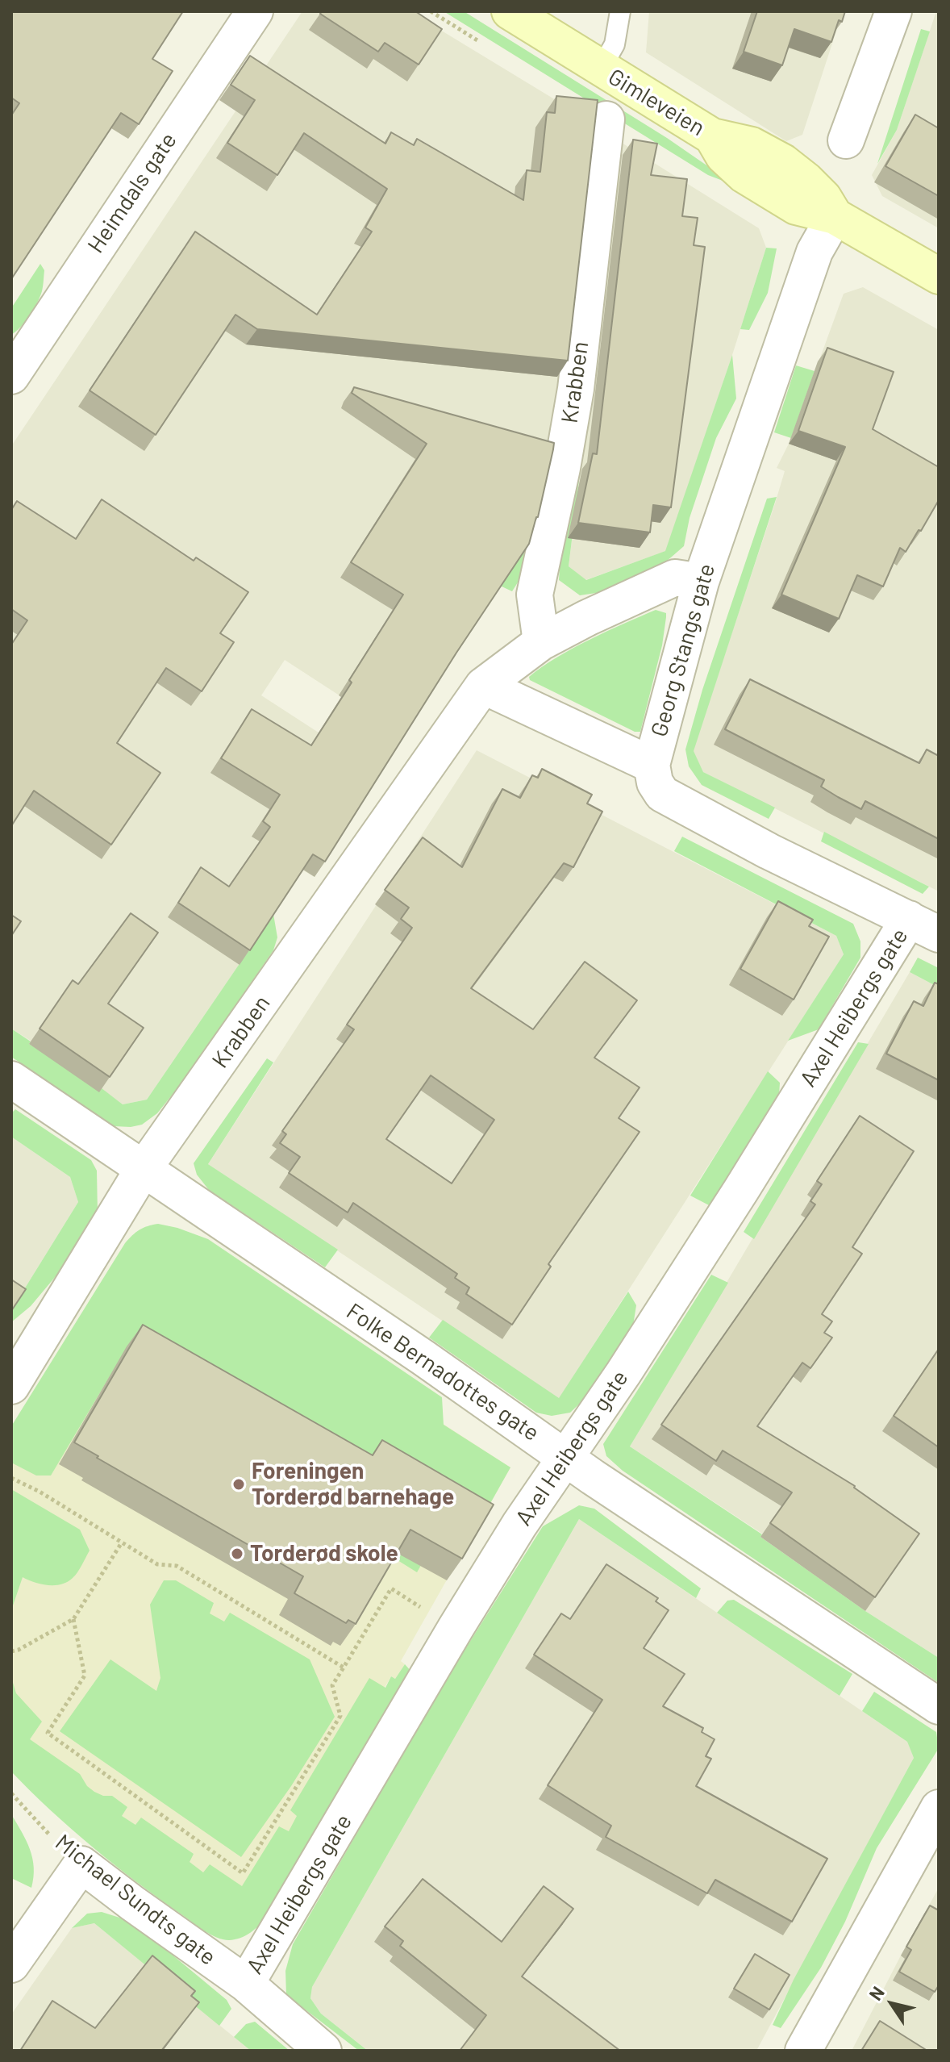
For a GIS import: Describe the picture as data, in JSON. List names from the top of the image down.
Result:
{
  "streets": {
    "main road": ["Gimleveien"],
    "street": [
      "Heimdals gate",
      "Krabben",
      "Georg Stangs gate",
      "Axel Heibergs gate",
      "Folke Bernadottes gate",
      "Michael Sundts gate"
    ]
  },
  "crossings": [
    ["Gimleveien", "Georg Stangs gate"],
    ["Krabben", "Georg Stangs gate"],
    ["Krabben", "Folke Bernadottes gate"],
    ["Georg Stangs gate", "Axel Heibergs gate"],
    ["Axel Heibergs gate", "Folke Bernadottes gate"],
    ["Axel Heibergs gate", "Michael Sundts gate"]
  ],
  "places": ["Foreningen Torderød barnehage", "Torderød skole"],
  "north": "top left"
}
